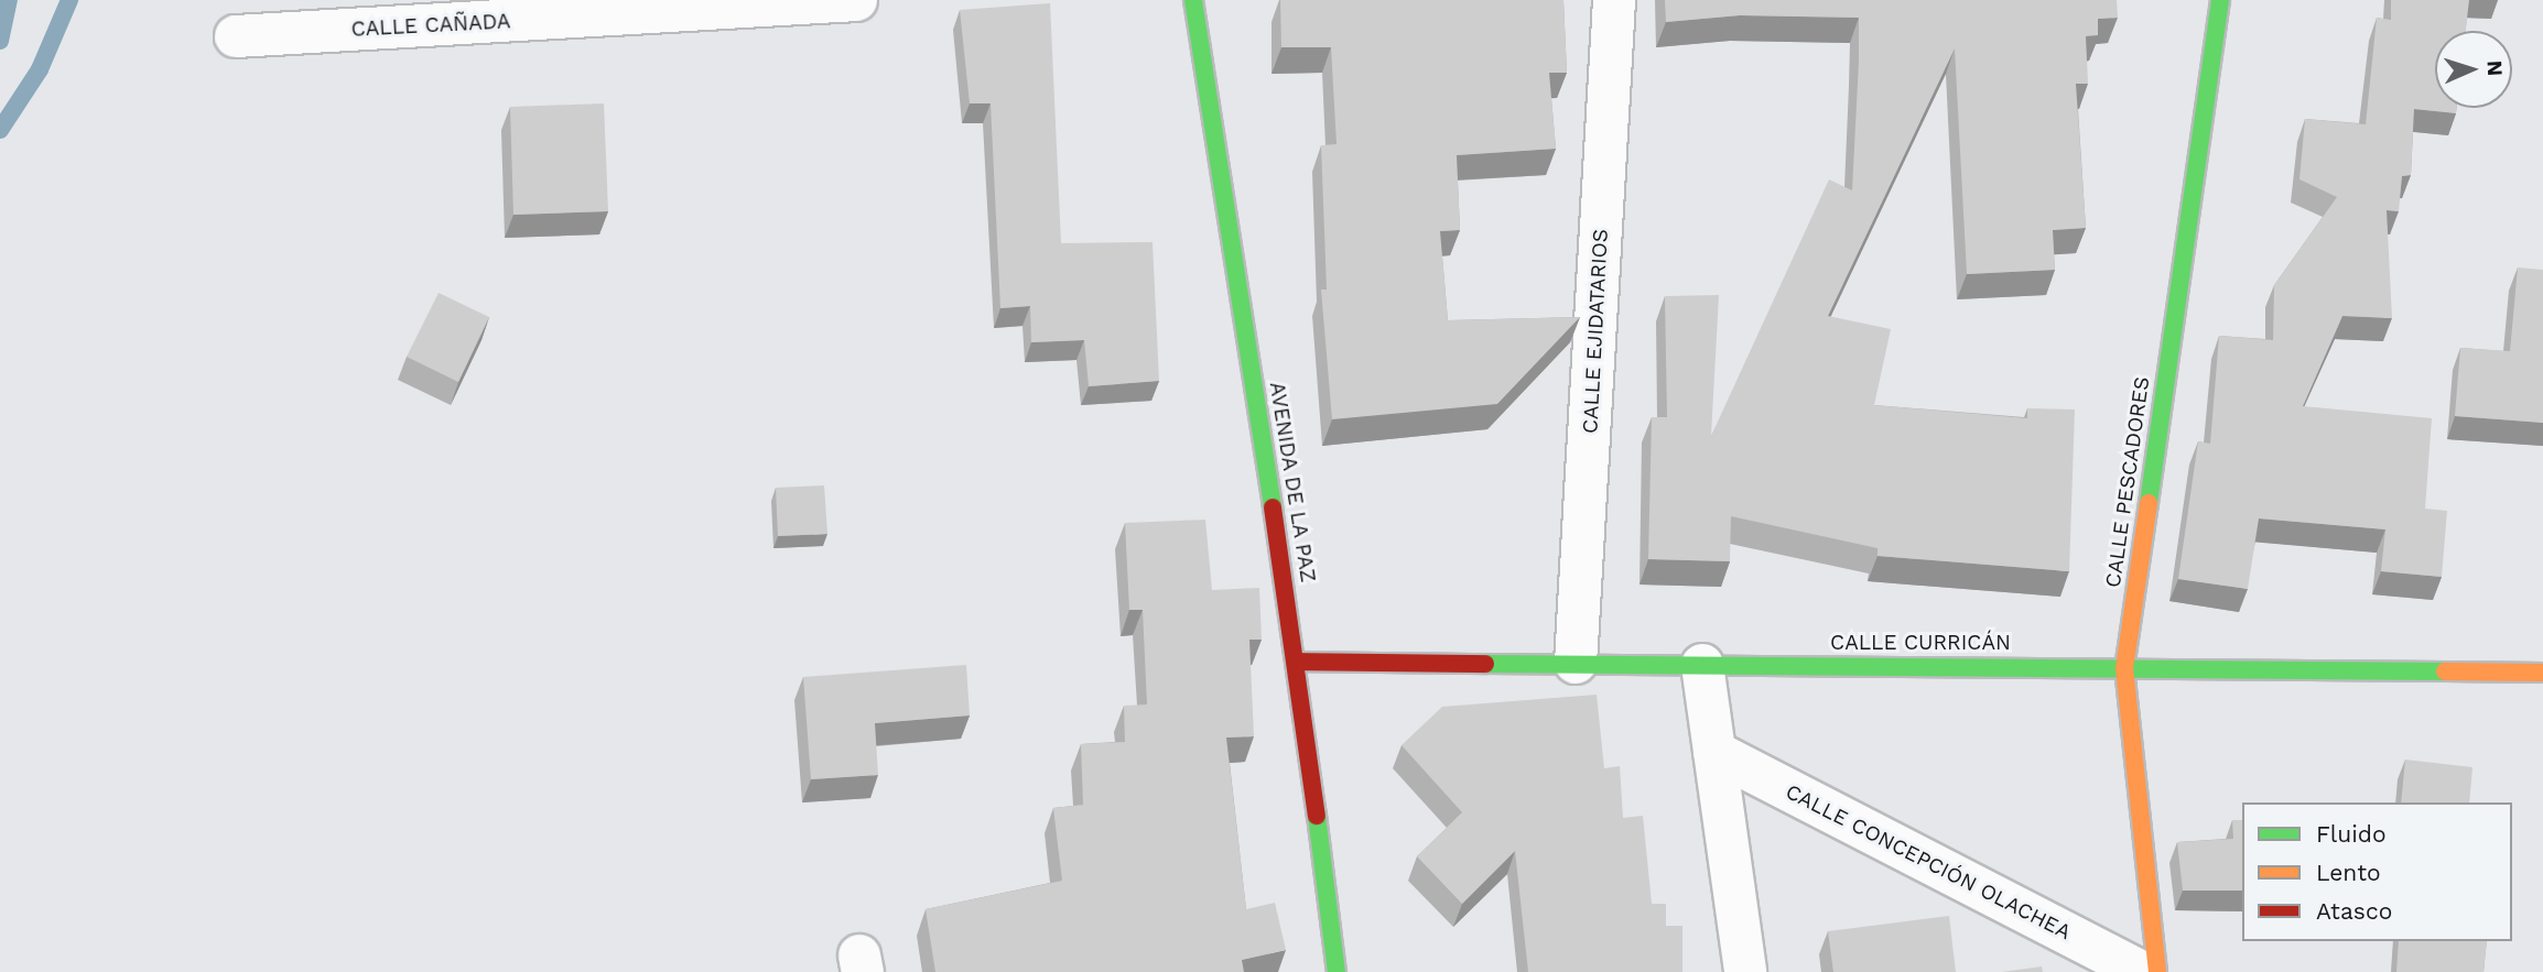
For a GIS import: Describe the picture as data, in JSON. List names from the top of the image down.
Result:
{
  "streets": {
    "street": [
      "CALLE CAÑADA",
      "CALLE EJIDATARIOS",
      "AVENIDA DE LA PAZ",
      "CALLE PESCADORES",
      "CALLE CURRICÁN",
      "CALLE CONCEPCIÓN OLACHEA"
    ]
  },
  "crossings": [
    ["CALLE EJIDATARIOS", "CALLE CURRICÁN"],
    ["AVENIDA DE LA PAZ", "CALLE CURRICÁN"],
    ["CALLE PESCADORES", "CALLE CURRICÁN"]
  ],
  "legend": ["Fluido", "Lento", "Atasco"],
  "north": "right"
}
